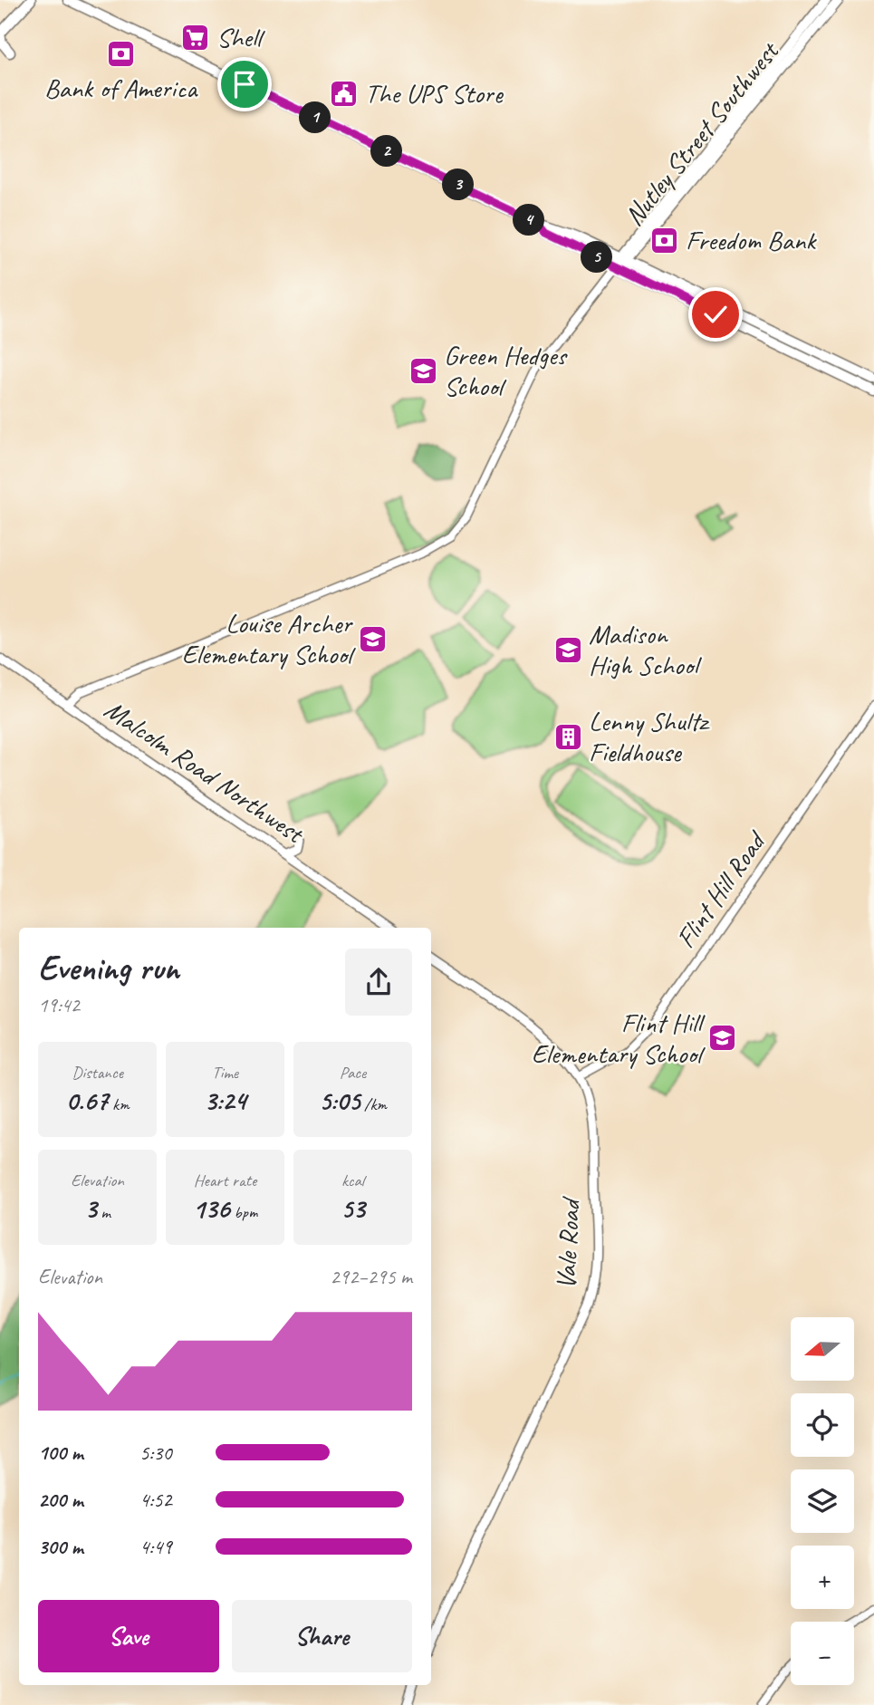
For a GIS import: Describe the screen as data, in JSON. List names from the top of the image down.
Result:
{
  "streets": {
    "main road": ["Nutley Street Southwest", "Malcolm Road Northwest", "Vale Road"],
    "street": ["Flint Hill Road"]
  },
  "crossings": [
    ["Flint Hill Road", "Vale Road"]
  ],
  "places": {
    "supermarket": ["Shell"],
    "bank": ["Bank of America", "Freedom Bank"],
    "public building": ["The UPS Store"],
    "school or university": [
      "Green Hedges School",
      "Louise Archer Elementary School",
      "Madison High School",
      "Flint Hill Elementary School"
    ],
    "building": ["Lenny Shultz Fieldhouse"]
  },
  "north": "left",
  "page": {
    "pins": [
      "1",
      "2",
      "3",
      "4",
      "5"
    ],
    "heading": ["Evening run", "19:42"],
    "stats": [
      ["Distance", "0.67 km"],
      ["Time", "3:24"],
      ["Pace", "5:05 /km"],
      ["Elevation", "3 m"],
      ["Heart rate", "136 bpm"],
      ["kcal", "53"]
    ],
    "chart": ["Elevation", "292–295 m"],
    "map_buttons": ["+", "−"],
    "list": [
      {
        "name": "100 m",
        "note": "5:30"
      },
      {
        "name": "200 m",
        "note": "4:52"
      },
      {
        "name": "300 m",
        "note": "4:49"
      }
    ],
    "buttons": ["Save", "Share"]
  }
}
